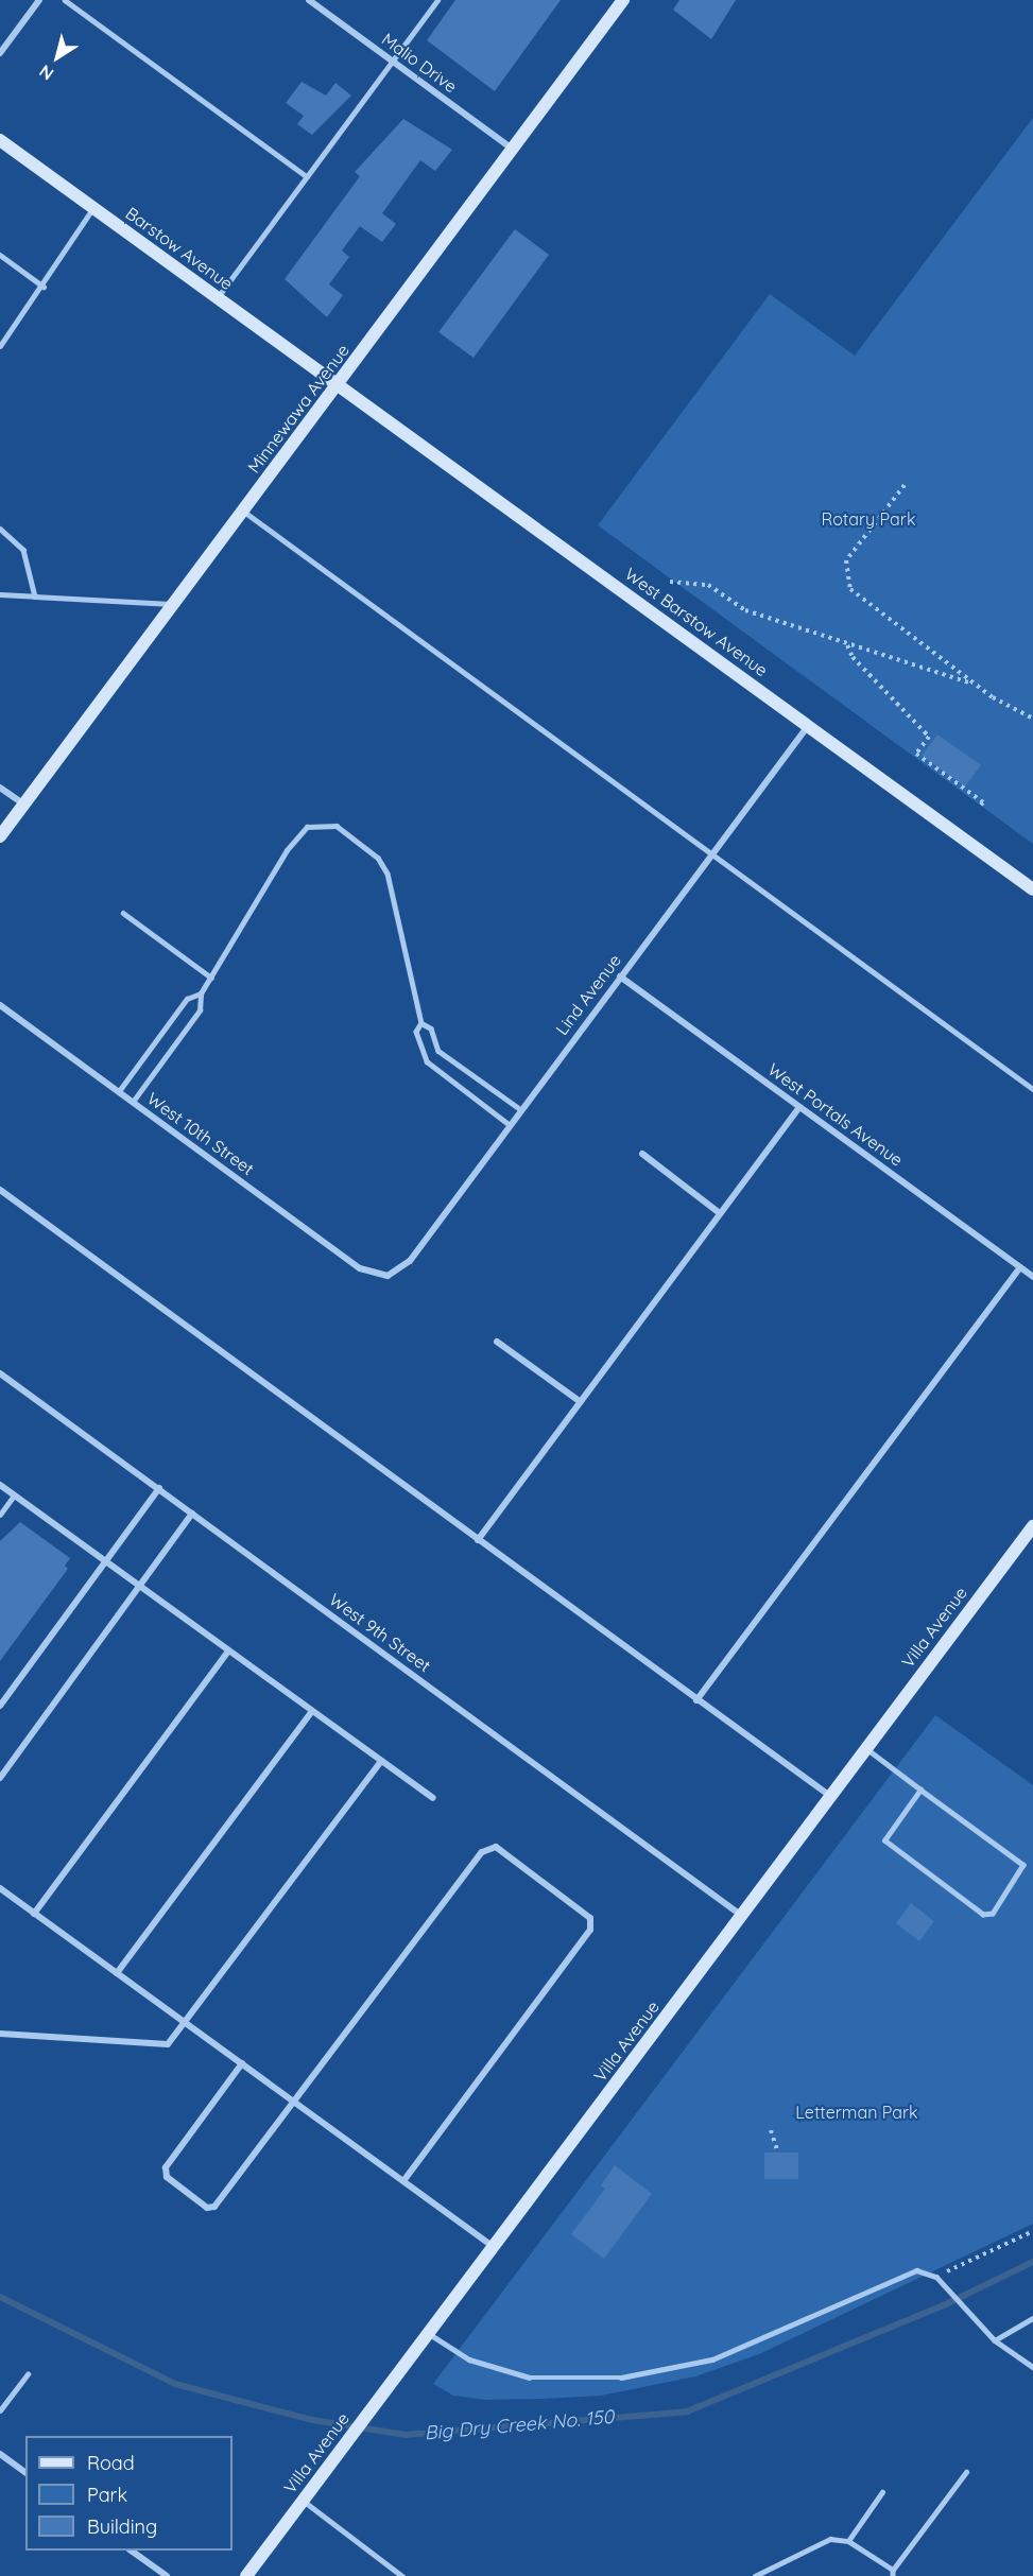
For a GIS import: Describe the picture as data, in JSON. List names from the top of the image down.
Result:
{
  "streets": {
    "main road": [
      "Barstow Avenue",
      "Minnewawa Avenue",
      "West Barstow Avenue",
      "Villa Avenue"
    ],
    "street": [
      "Malio Drive",
      "Lind Avenue",
      "West Portals Avenue",
      "West 10th Street",
      "West 9th Street"
    ]
  },
  "crossings": [
    ["Malio Drive", "Minnewawa Avenue"],
    ["Barstow Avenue", "Minnewawa Avenue"],
    ["Barstow Avenue", "West Barstow Avenue"],
    ["Minnewawa Avenue", "West Barstow Avenue"],
    ["West Barstow Avenue", "Lind Avenue"],
    ["Lind Avenue", "West Portals Avenue"],
    ["Lind Avenue", "West 10th Street"],
    ["Villa Avenue", "West 9th Street"]
  ],
  "water": ["Big Dry Creek No. 150"],
  "parks": ["Rotary Park", "Letterman Park"],
  "legend": ["Road", "Park", "Building"],
  "north": "bottom left"
}
